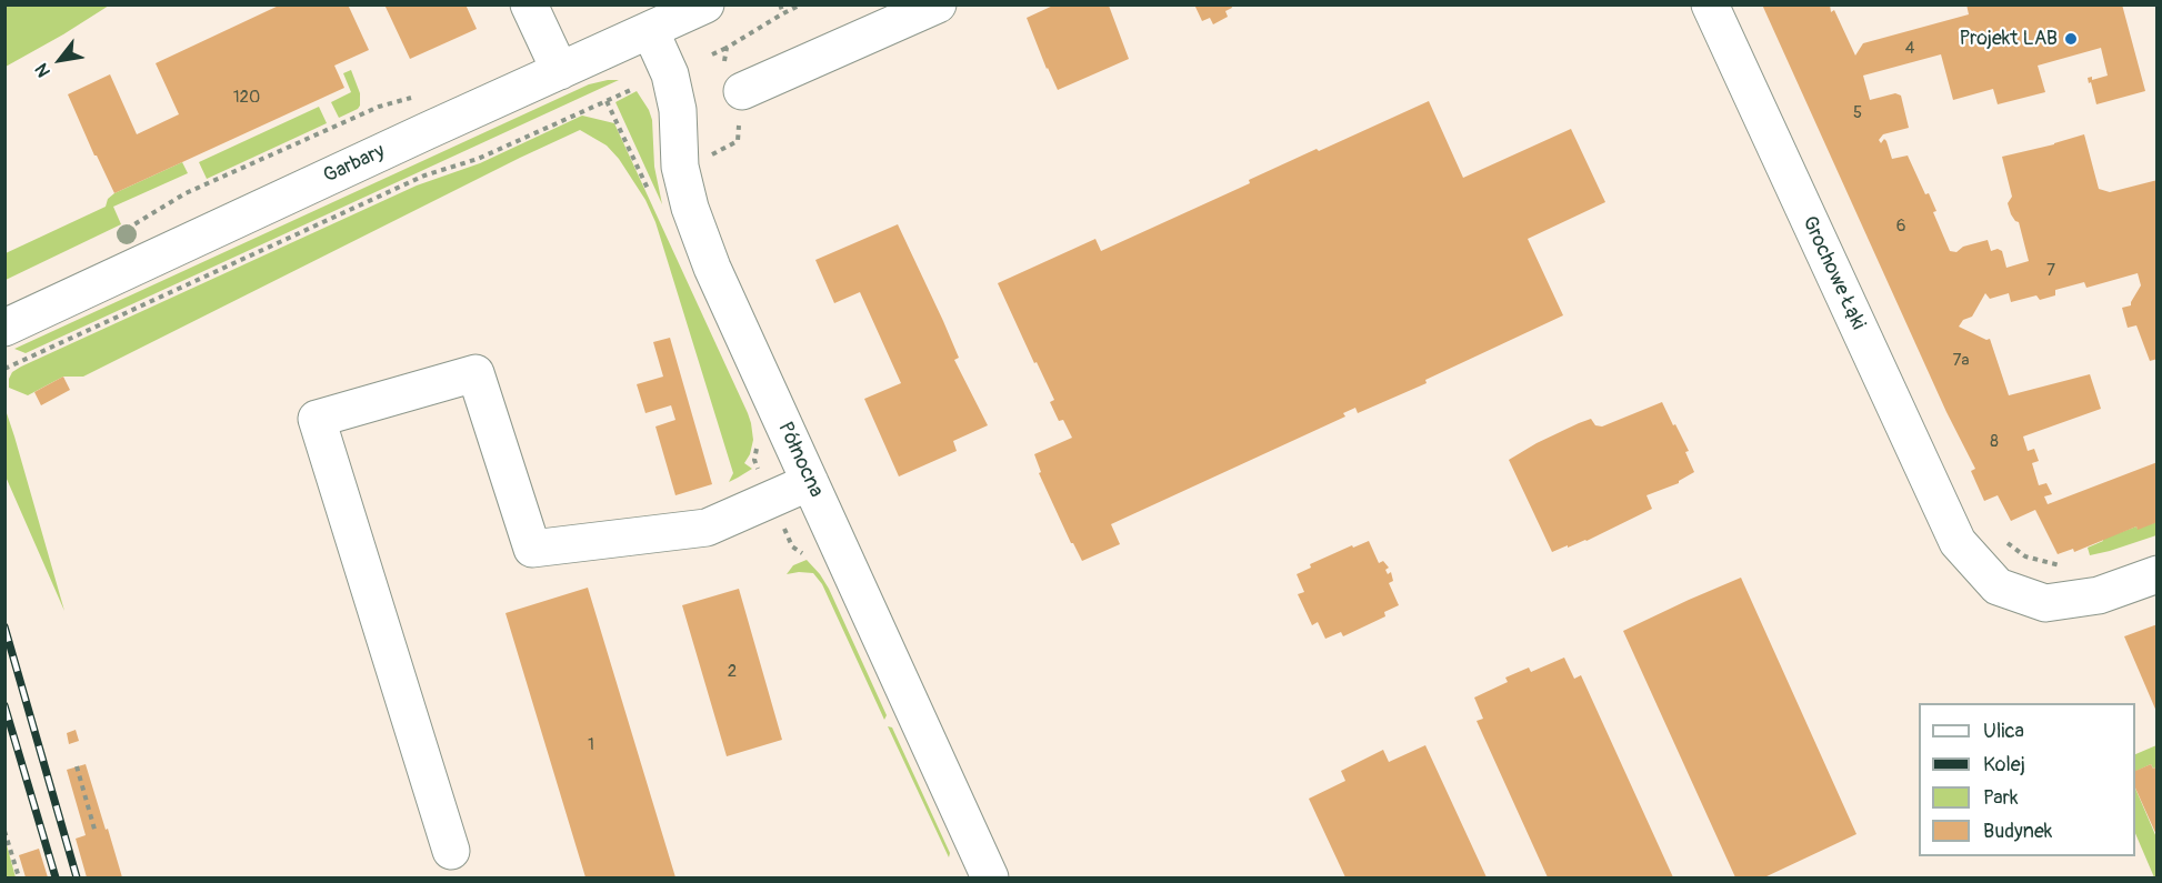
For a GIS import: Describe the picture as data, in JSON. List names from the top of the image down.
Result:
{
  "streets": {
    "street": ["Garbary", "Grochowe Łąki", "Północna"]
  },
  "crossings": [
    ["Garbary", "Północna"]
  ],
  "places": ["Projekt LAB"],
  "house_numbers": [
    "4",
    "120",
    "5",
    "6",
    "7",
    "7a",
    "8",
    "2",
    "1"
  ],
  "legend": [
    "Ulica",
    "Kolej",
    "Park",
    "Budynek"
  ],
  "north": "bottom left"
}
